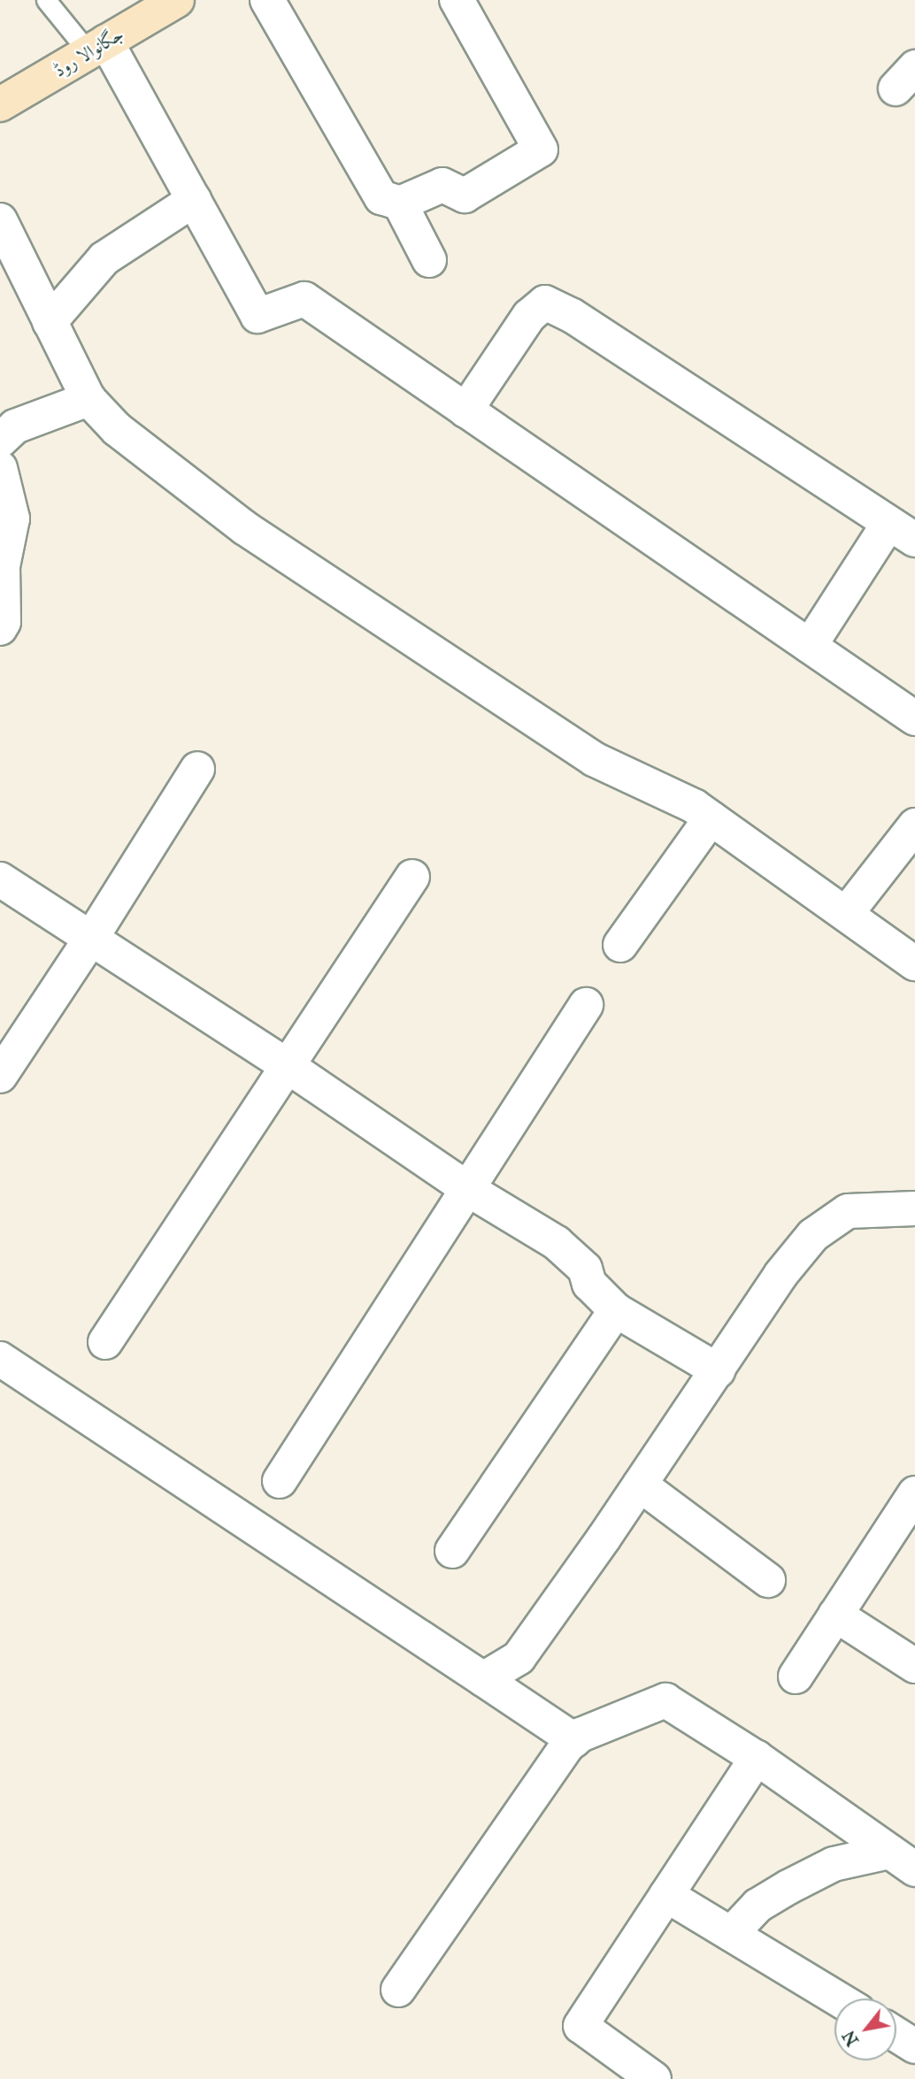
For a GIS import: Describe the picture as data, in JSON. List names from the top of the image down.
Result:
{
  "streets": {
    "street": ["جگانوالا روڈ"]
  },
  "north": "bottom left"
}
